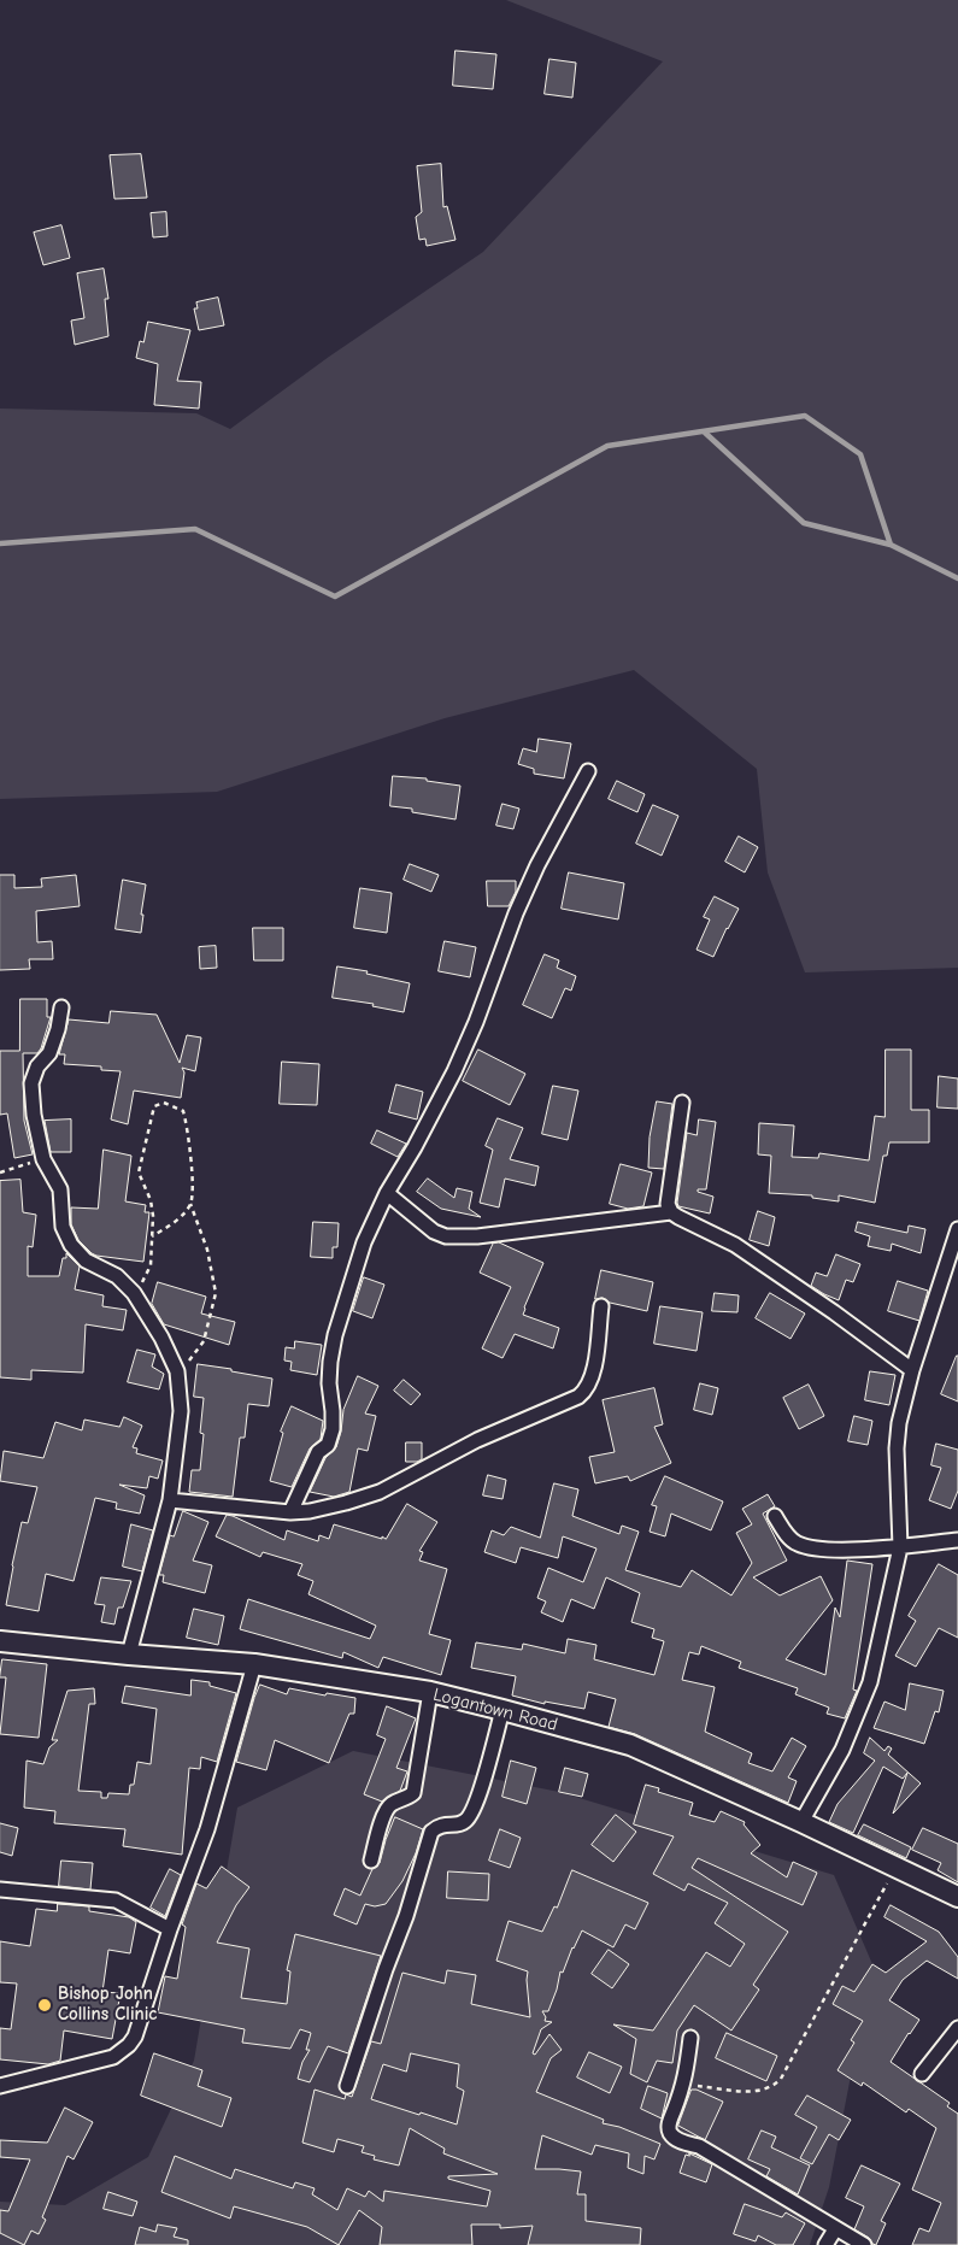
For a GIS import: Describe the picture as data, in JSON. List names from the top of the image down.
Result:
{
  "streets": {
    "street": ["Logantown Road"]
  },
  "places": ["Bishop John Collins Clinic"]
}
